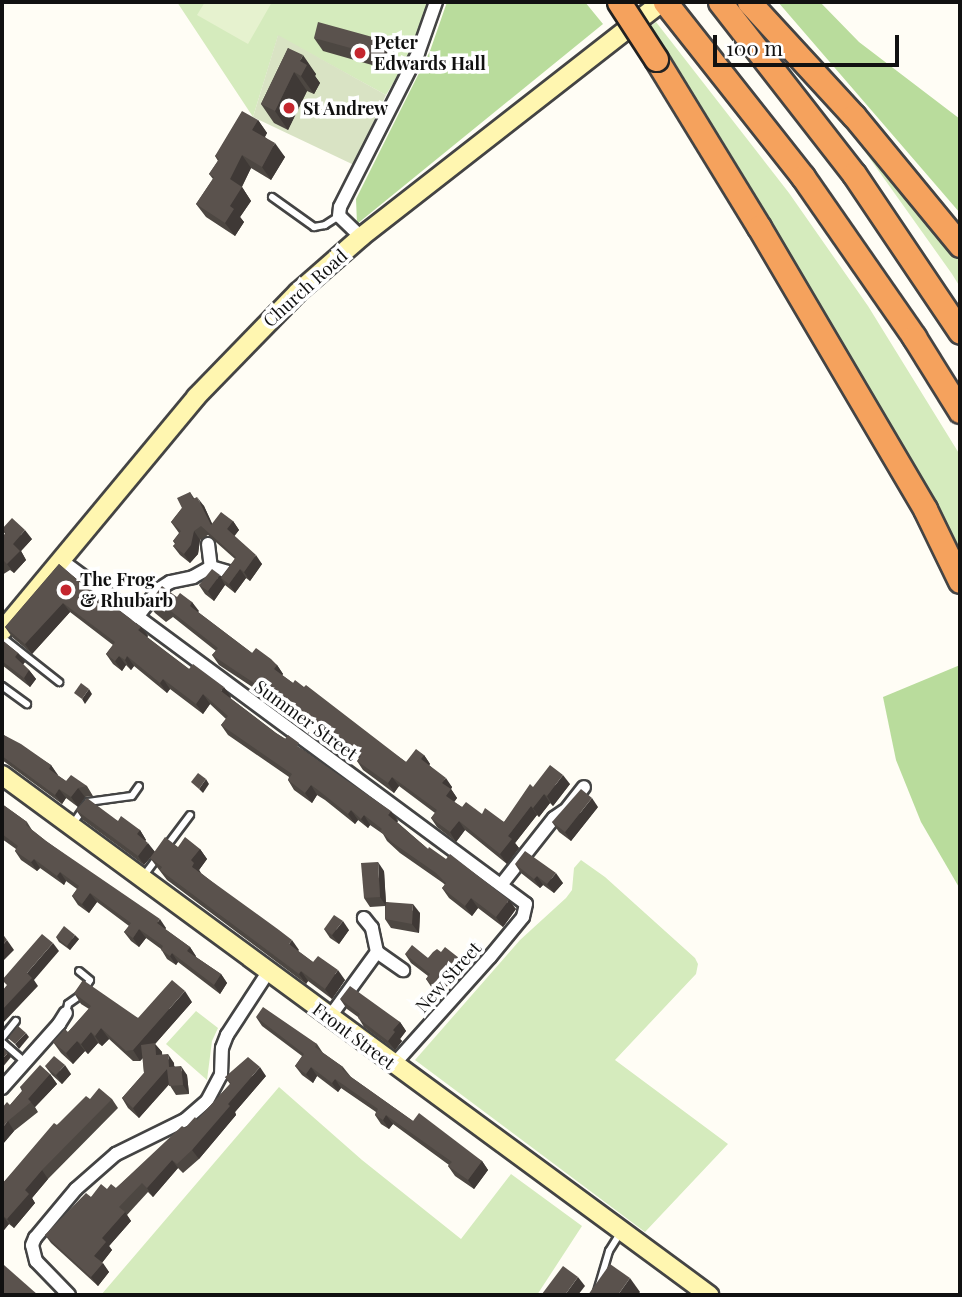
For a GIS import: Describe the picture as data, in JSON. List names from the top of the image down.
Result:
{
  "streets": {
    "main road": ["Church Road", "Front Street"],
    "street": ["Summer Street", "New Street"]
  },
  "crossings": [
    ["Church Road", "Summer Street"],
    ["Summer Street", "New Street"],
    ["New Street", "Front Street"]
  ],
  "places": ["Peter Edwards Hall", "St Andrew", "The Frog & Rhubarb"],
  "scale_bar": "100 m"
}
